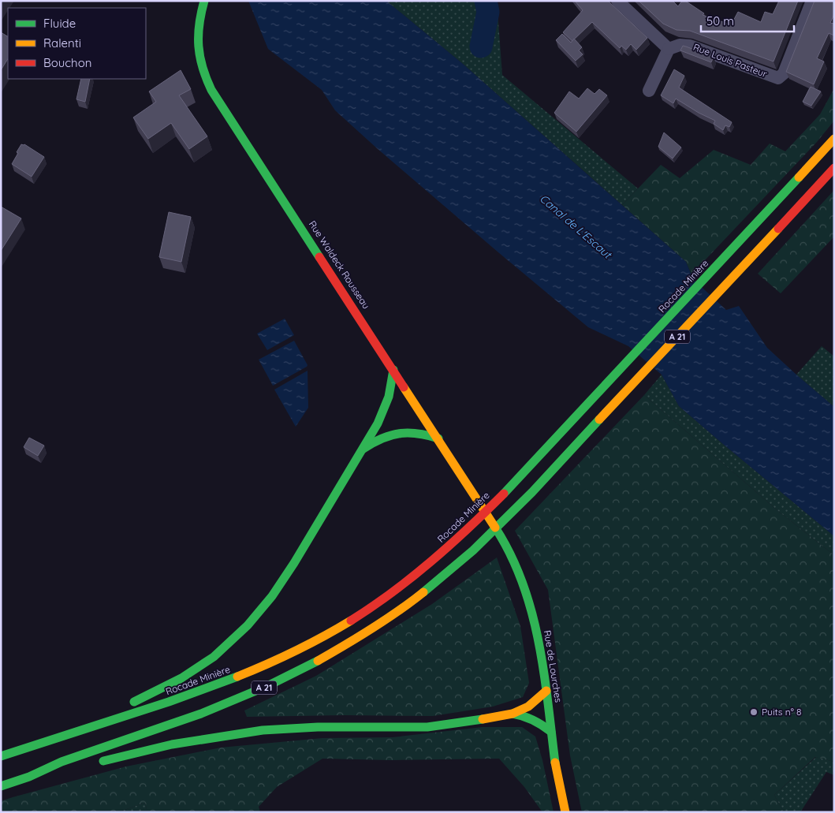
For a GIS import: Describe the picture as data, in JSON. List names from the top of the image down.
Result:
{
  "streets": {
    "main road": [
      "Rue Waldeck Rousseau",
      "Rocade Minière",
      "A 21",
      "Rue de Lourches"
    ],
    "street": ["Rue Louis Pasteur"]
  },
  "crossings": [
    ["Rue Waldeck Rousseau", "Rue de Lourches"]
  ],
  "water": ["Canal de L'Escaut"],
  "places": ["Puits n° 8"],
  "legend": ["Fluide", "Ralenti", "Bouchon"],
  "scale_bar": "50 m"
}
